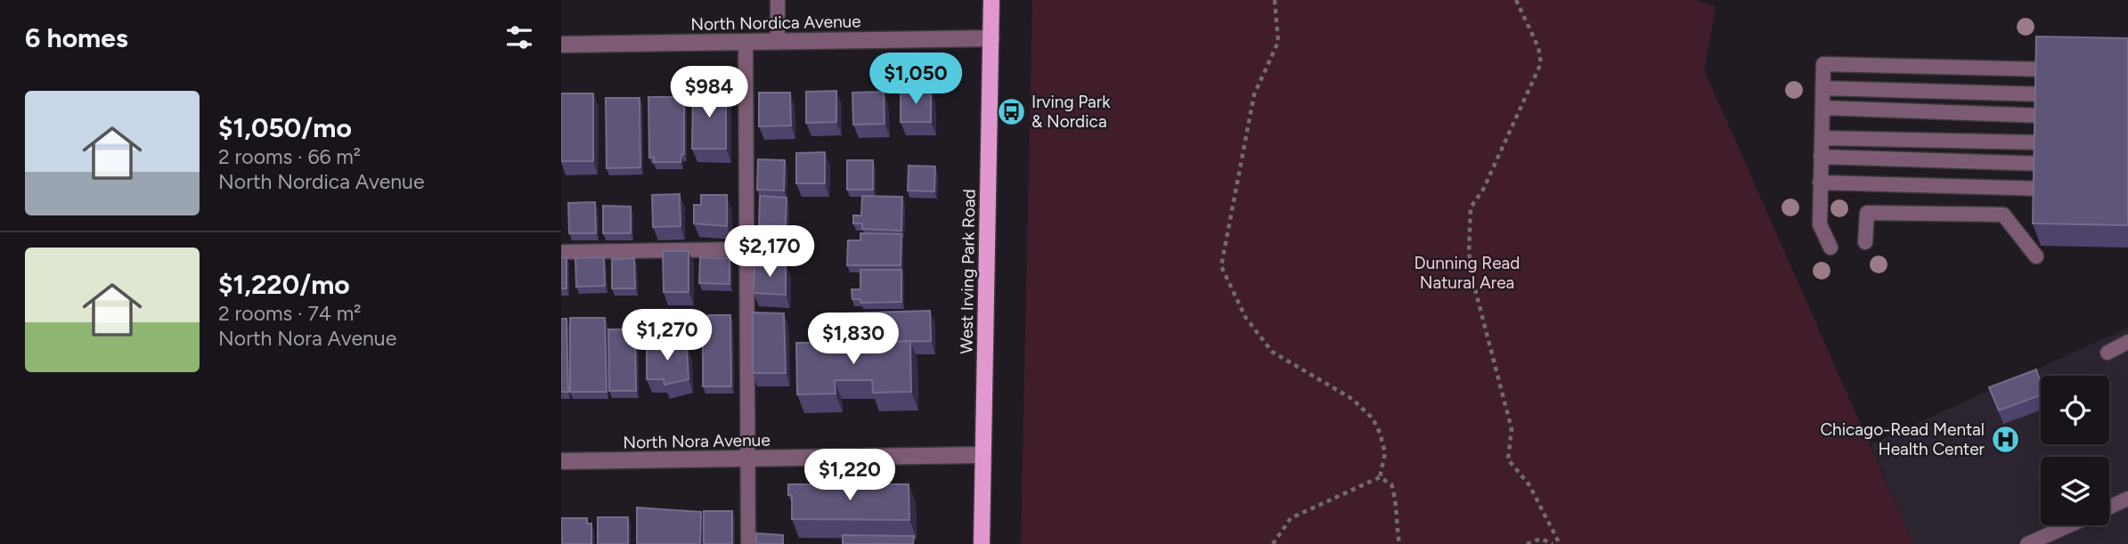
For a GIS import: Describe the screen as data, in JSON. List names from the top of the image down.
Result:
{
  "streets": {
    "main road": ["West Irving Park Road"],
    "street": ["North Nordica Avenue", "North Nora Avenue"]
  },
  "crossings": [
    ["North Nordica Avenue", "West Irving Park Road"],
    ["West Irving Park Road", "North Nora Avenue"]
  ],
  "parks": ["Dunning Read Natural Area"],
  "places": {
    "bus stop": ["Irving Park & Nordica"],
    "hospital": ["Chicago-Read Mental Health Center"]
  },
  "page": {
    "heading": "6 homes",
    "price": [
      "$1,050",
      "$984",
      "$2,170",
      "$1,270",
      "$1,830",
      "$1,220"
    ],
    "list": [
      {
        "name": "$1,050/mo",
        "note": "2 rooms · 66 m² · North Nordica Avenue"
      },
      {
        "name": "$1,220/mo",
        "note": "2 rooms · 74 m² · North Nora Avenue"
      }
    ]
  }
}
